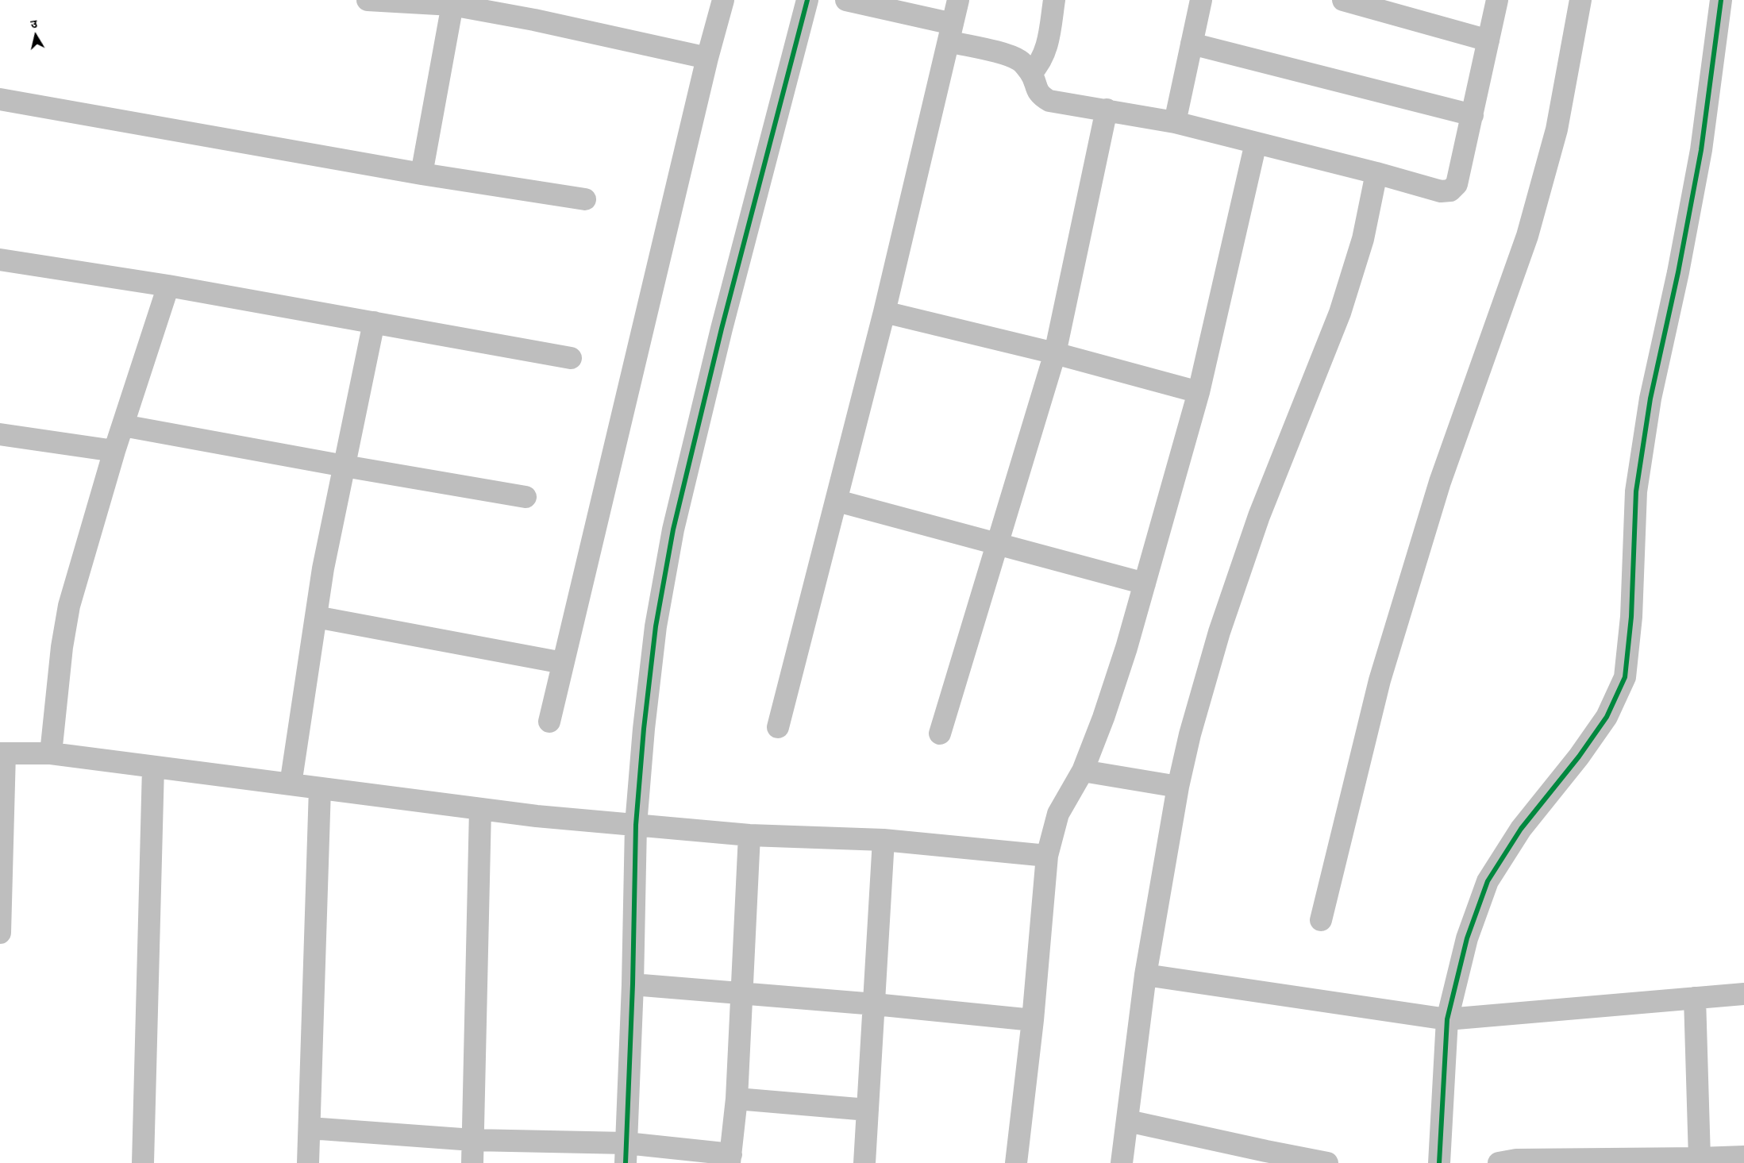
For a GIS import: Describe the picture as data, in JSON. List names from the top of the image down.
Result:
{
  "north": "top"
}
